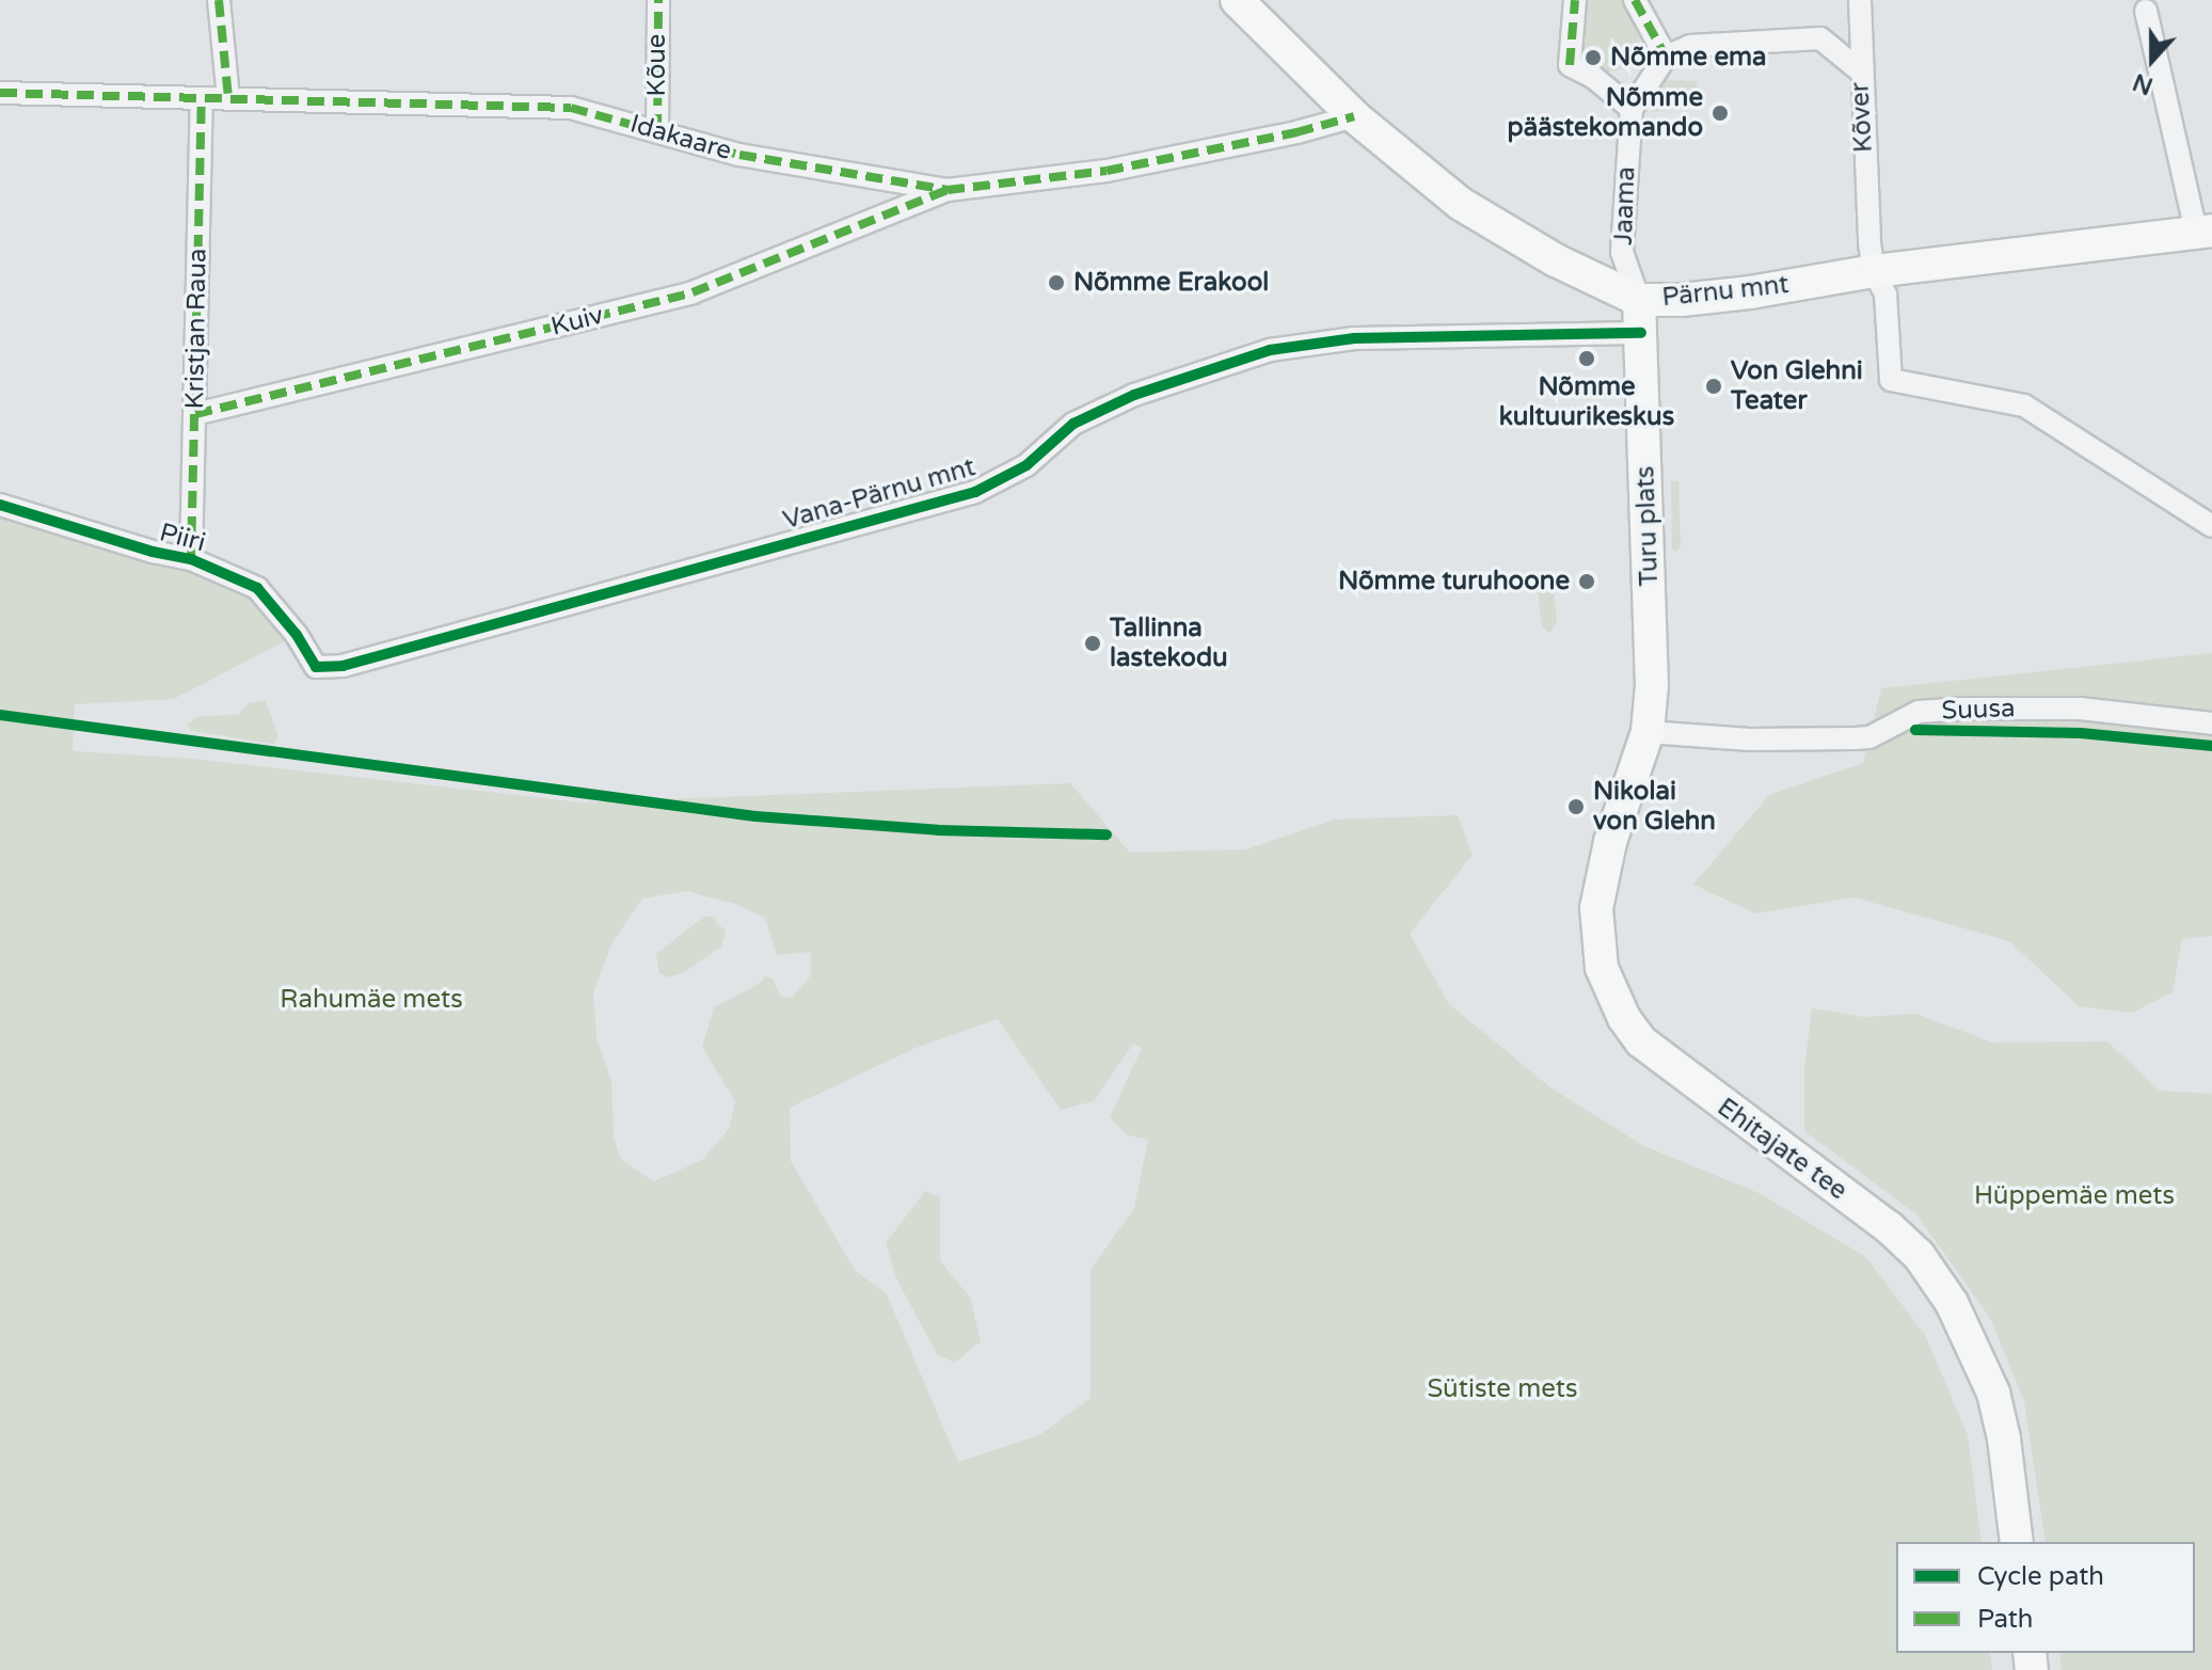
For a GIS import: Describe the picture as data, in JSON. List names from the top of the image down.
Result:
{
  "streets": {
    "main road": ["Pärnu mnt", "Turu plats", "Ehitajate tee"],
    "street": [
      "Kõue",
      "Kõver",
      "Idakaare",
      "Jaama",
      "Kuiv",
      "Kristjan Raua",
      "Vana-Pärnu mnt",
      "Piiri",
      "Suusa"
    ]
  },
  "crossings": [
    ["Kõue", "Idakaare"],
    ["Kõver", "Jaama"],
    ["Kõver", "Pärnu mnt"],
    ["Kõver", "Turu plats"],
    ["Idakaare", "Pärnu mnt"],
    ["Idakaare", "Kuiv"],
    ["Idakaare", "Kristjan Raua"],
    ["Jaama", "Pärnu mnt"],
    ["Jaama", "Turu plats"],
    ["Pärnu mnt", "Turu plats"],
    ["Kuiv", "Kristjan Raua"],
    ["Kristjan Raua", "Piiri"],
    ["Vana-Pärnu mnt", "Turu plats"],
    ["Vana-Pärnu mnt", "Piiri"],
    ["Turu plats", "Suusa"],
    ["Turu plats", "Ehitajate tee"],
    ["Suusa", "Ehitajate tee"]
  ],
  "parks": ["Rahumäe mets", "Hüppemäe mets", "Sütiste mets"],
  "places": [
    "Nõmme ema",
    "Nõmme päästekomando",
    "Nõmme Erakool",
    "Nõmme kultuurikeskus",
    "Von Glehni Teater",
    "Nõmme turuhoone",
    "Tallinna lastekodu",
    "Nikolai von Glehn"
  ],
  "legend": ["Cycle path", "Path"],
  "north": "bottom"
}
